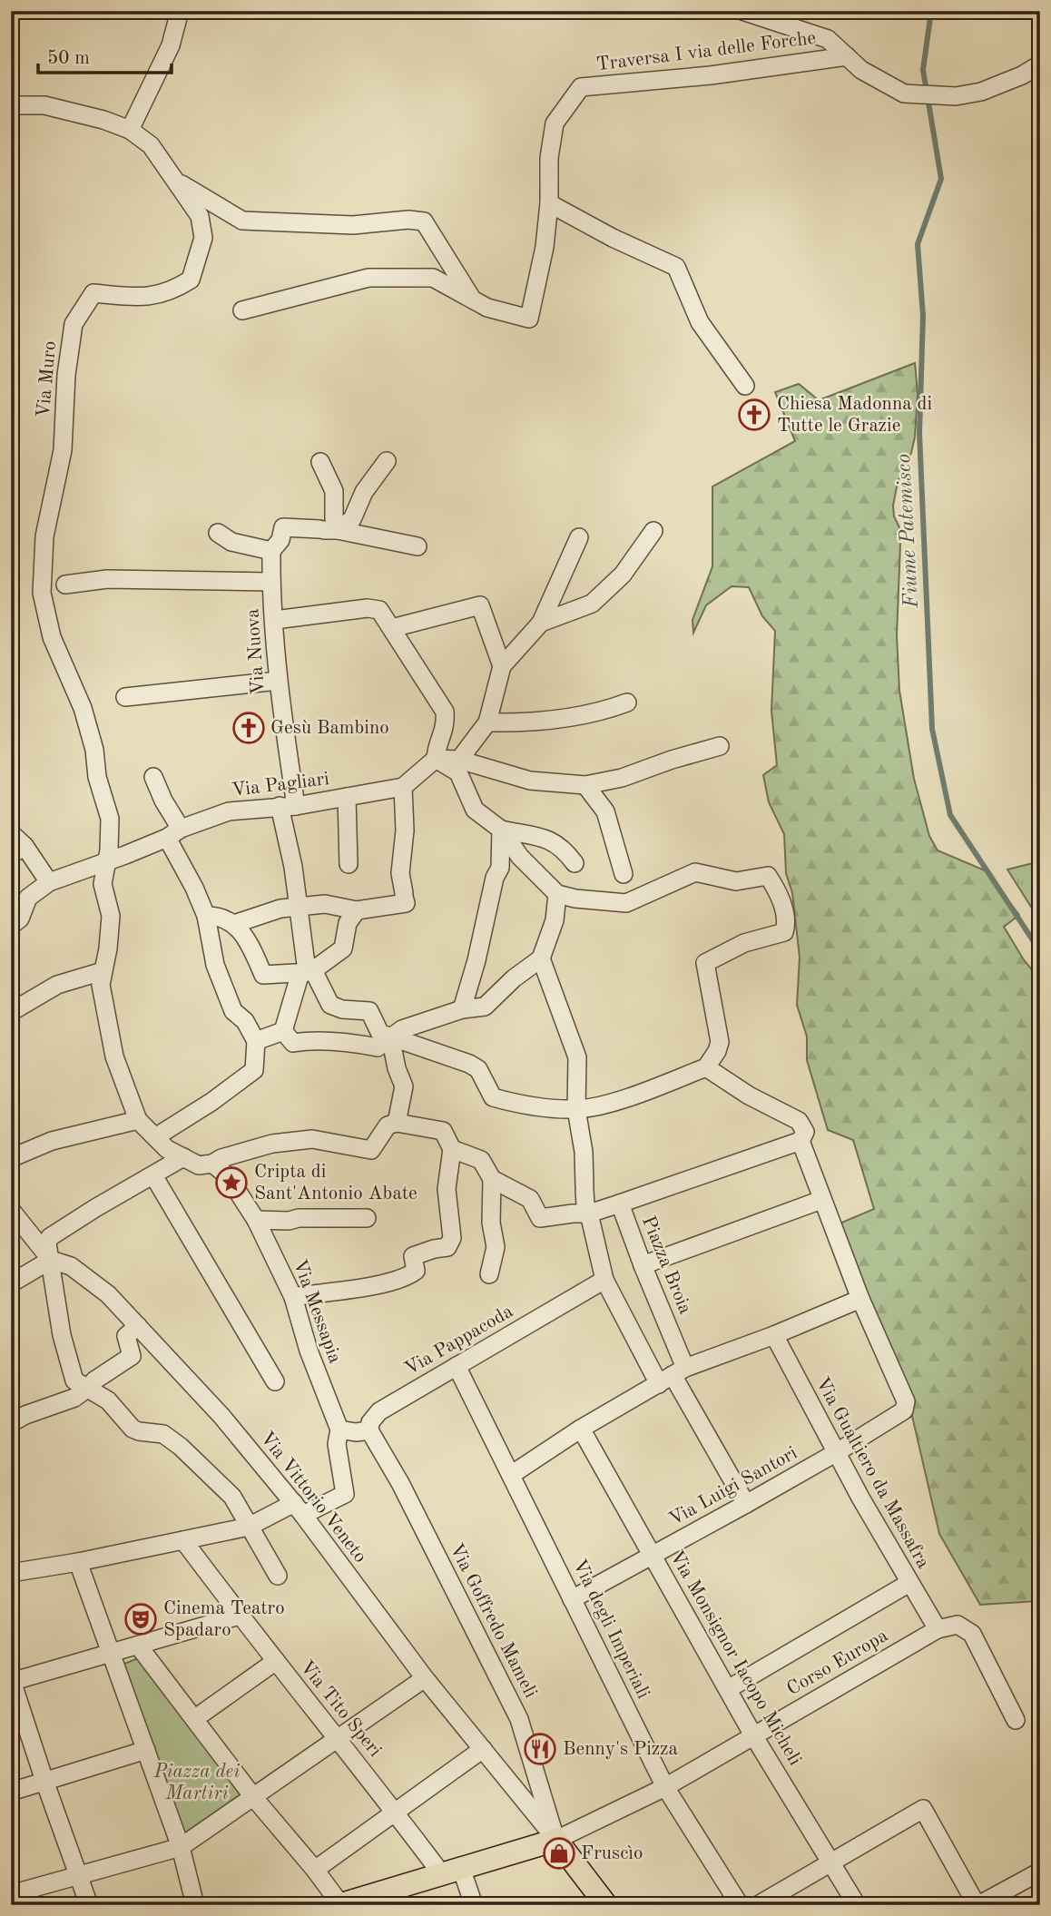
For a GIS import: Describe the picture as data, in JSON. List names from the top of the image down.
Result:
{
  "streets": {
    "street": [
      "Traversa I via delle Forche",
      "Via Muro",
      "Via Nuova",
      "Via Pagliari",
      "Piazza Broia",
      "Via Messapia",
      "Via Pappacoda",
      "Via Gualtiero da Massafra",
      "Via Luigi Santori",
      "Via Vittorio Veneto",
      "Via Goffredo Mameli",
      "Via degli Imperiali",
      "Via Monsignor Iacopo Micheli",
      "Corso Europa",
      "Via Tito Speri"
    ]
  },
  "crossings": [
    ["Via Muro", "Via Pagliari"],
    ["Via Nuova", "Via Pagliari"],
    ["Via Messapia", "Via Vittorio Veneto"],
    ["Via Pappacoda", "Via Goffredo Mameli"],
    ["Via Pappacoda", "Via degli Imperiali"],
    ["Via Gualtiero da Massafra", "Via Luigi Santori"],
    ["Via Gualtiero da Massafra", "Corso Europa"],
    ["Via Luigi Santori", "Via degli Imperiali"],
    ["Via Luigi Santori", "Via Monsignor Iacopo Micheli"],
    ["Via Vittorio Veneto", "Via Goffredo Mameli"],
    ["Via Vittorio Veneto", "Corso Europa"],
    ["Via Goffredo Mameli", "Corso Europa"],
    ["Via degli Imperiali", "Corso Europa"],
    ["Via Monsignor Iacopo Micheli", "Corso Europa"]
  ],
  "water": ["Fiume Patemisco"],
  "parks": ["Piazza dei Martiri"],
  "places": {
    "church": ["Chiesa Madonna di Tutte le Grazie", "Gesù Bambino"],
    "place": ["Cripta di Sant'Antonio Abate"],
    "theatre": ["Cinema Teatro Spadaro"],
    "restaurant": ["Benny's Pizza"],
    "shop": ["Fruscìo"]
  },
  "scale_bar": "50 m"
}
